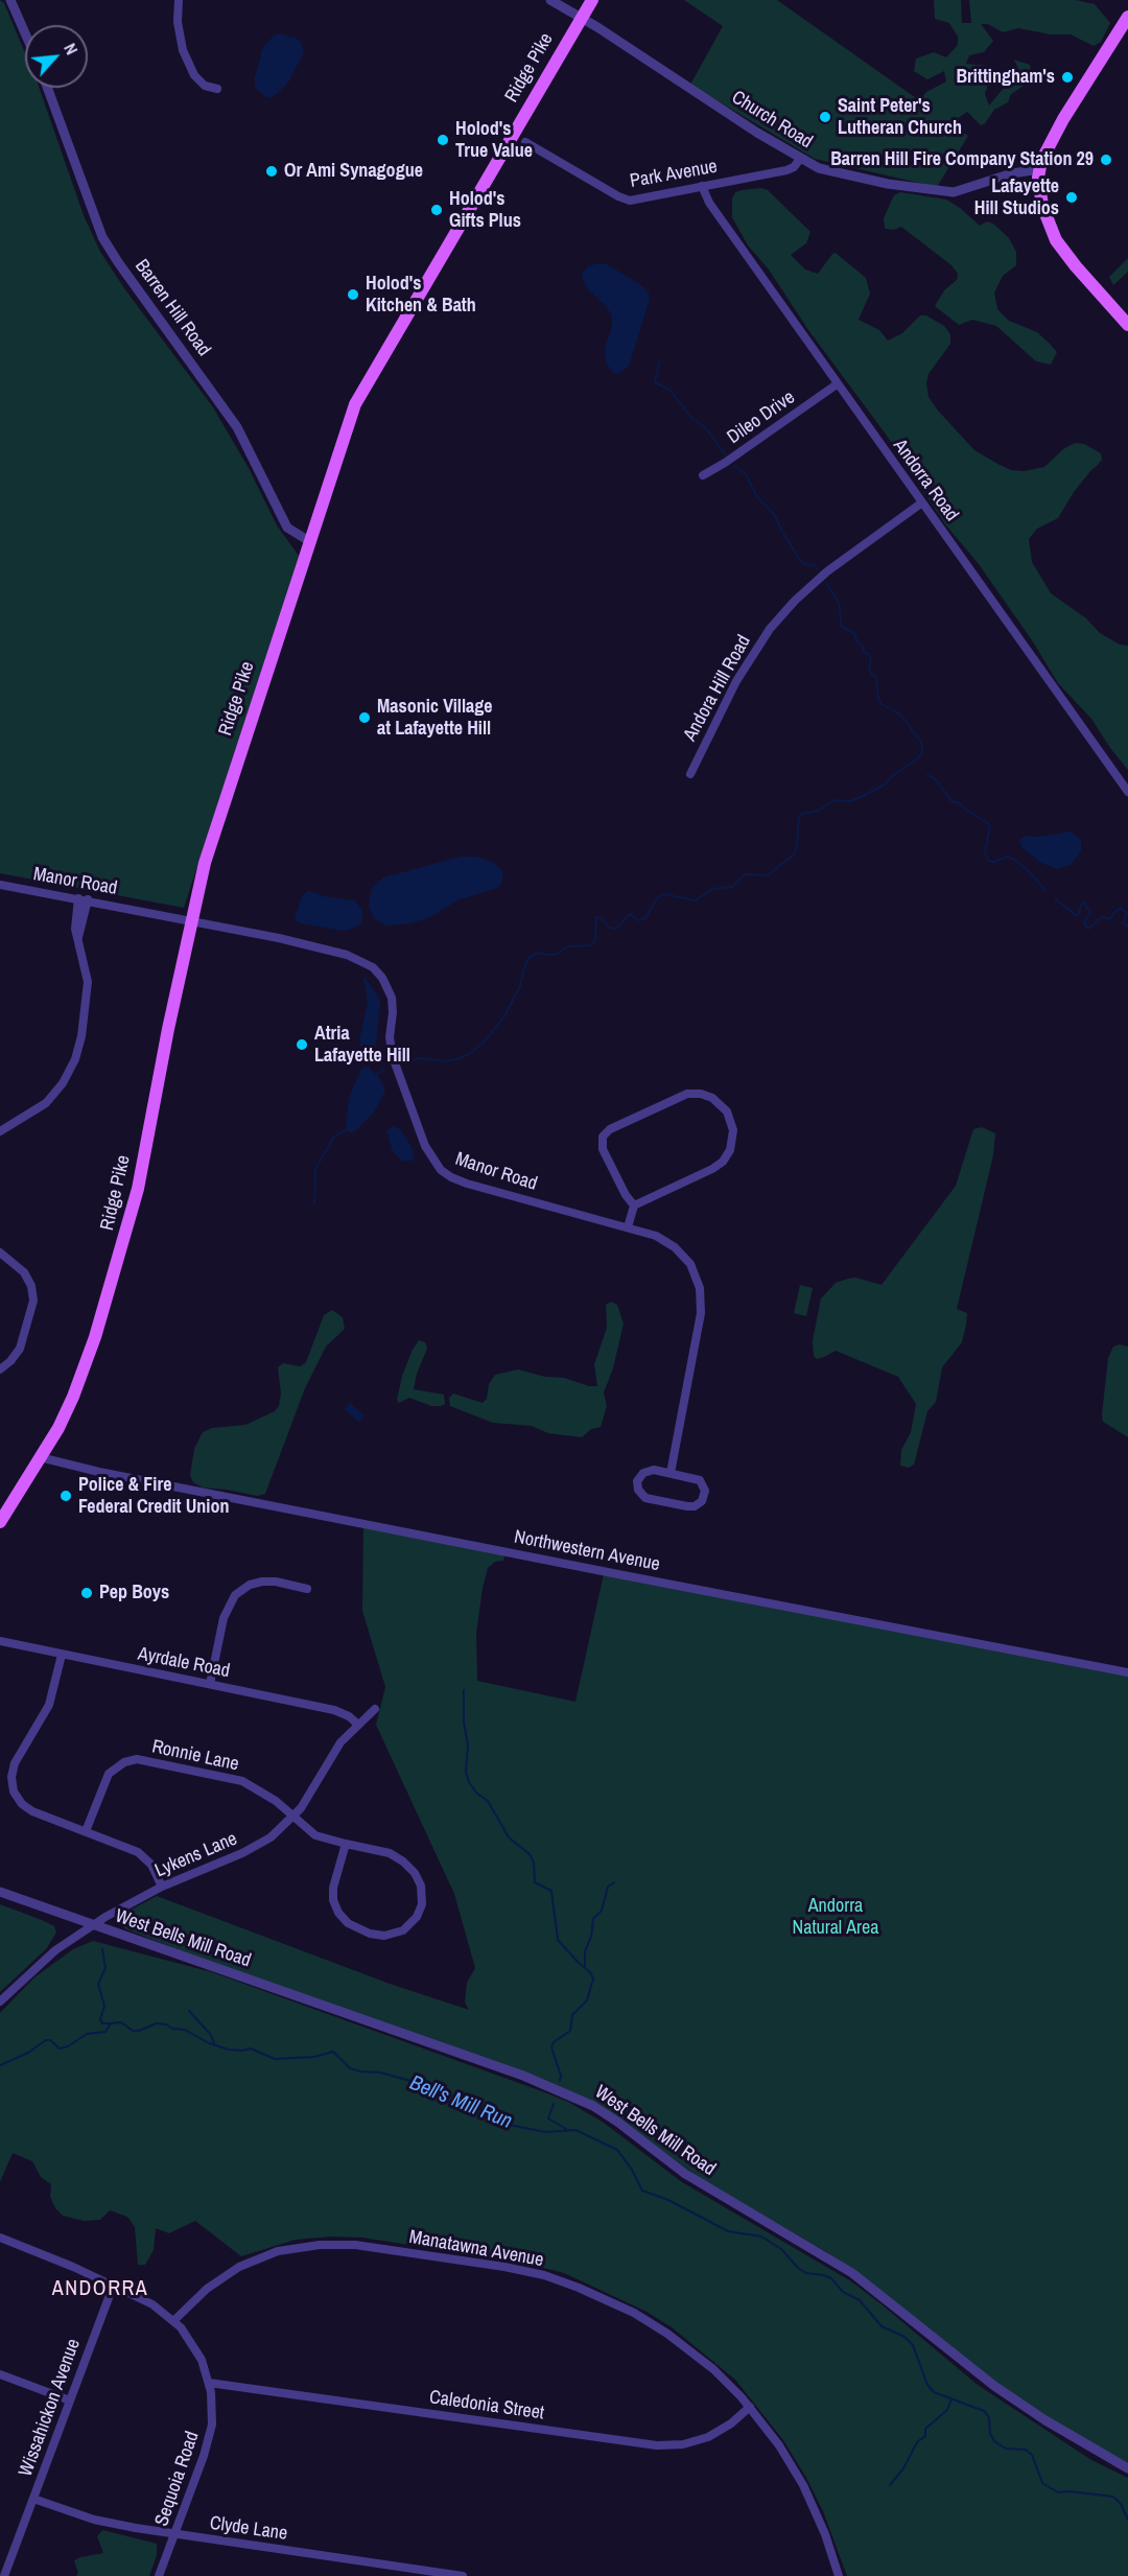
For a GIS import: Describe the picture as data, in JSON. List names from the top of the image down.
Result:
{
  "streets": {
    "main road": ["Ridge Pike"],
    "street": [
      "Church Road",
      "Park Avenue",
      "Barren Hill Road",
      "Dileo Drive",
      "Andorra Road",
      "Andora Hill Road",
      "Manor Road",
      "Northwestern Avenue",
      "Ayrdale Road",
      "Ronnie Lane",
      "Lykens Lane",
      "West Bells Mill Road",
      "Manatawna Avenue",
      "Caledonia Street",
      "Wissahickon Avenue",
      "Sequoia Road",
      "Clyde Lane"
    ]
  },
  "crossings": [
    ["Ridge Pike", "Church Road"],
    ["Ridge Pike", "Barren Hill Road"],
    ["Ridge Pike", "Manor Road"],
    ["Ridge Pike", "Northwestern Avenue"],
    ["Church Road", "Park Avenue"],
    ["Park Avenue", "Andorra Road"],
    ["Dileo Drive", "Andorra Road"],
    ["Andorra Road", "Andora Hill Road"],
    ["Ayrdale Road", "Lykens Lane"],
    ["Ronnie Lane", "Lykens Lane"],
    ["Lykens Lane", "West Bells Mill Road"],
    ["Manatawna Avenue", "Caledonia Street"],
    ["Manatawna Avenue", "Sequoia Road"],
    ["Caledonia Street", "Sequoia Road"],
    ["Wissahickon Avenue", "Sequoia Road"],
    ["Wissahickon Avenue", "Clyde Lane"],
    ["Sequoia Road", "Clyde Lane"]
  ],
  "districts": ["ANDORRA"],
  "water": ["Bell's Mill Run"],
  "parks": ["Andorra Natural Area"],
  "places": [
    "Brittingham's",
    "Saint Peter's Lutheran Church",
    "Holod's True Value",
    "Barren Hill Fire Company Station 29",
    "Or Ami Synagogue",
    "Lafayette Hill Studios",
    "Holod's Gifts Plus",
    "Holod's Kitchen & Bath",
    "Masonic Village at Lafayette Hill",
    "Atria Lafayette Hill",
    "Police & Fire Federal Credit Union",
    "Pep Boys"
  ],
  "north": "top right"
}
